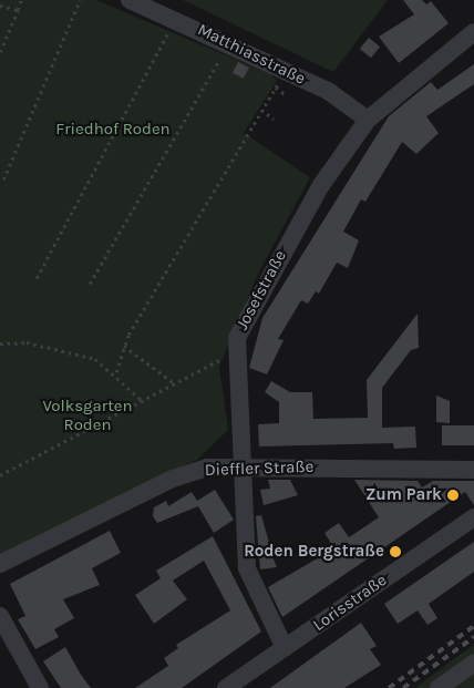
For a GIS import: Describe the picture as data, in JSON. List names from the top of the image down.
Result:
{
  "streets": {
    "street": [
      "Matthiasstraße",
      "Josefstraße",
      "Dieffler Straße",
      "Lorisstraße"
    ]
  },
  "crossings": [
    ["Matthiasstraße", "Josefstraße"],
    ["Josefstraße", "Dieffler Straße"],
    ["Josefstraße", "Lorisstraße"]
  ],
  "parks": ["Friedhof Roden", "Volksgarten Roden"],
  "places": ["Zum Park", "Roden Bergstraße"]
}
